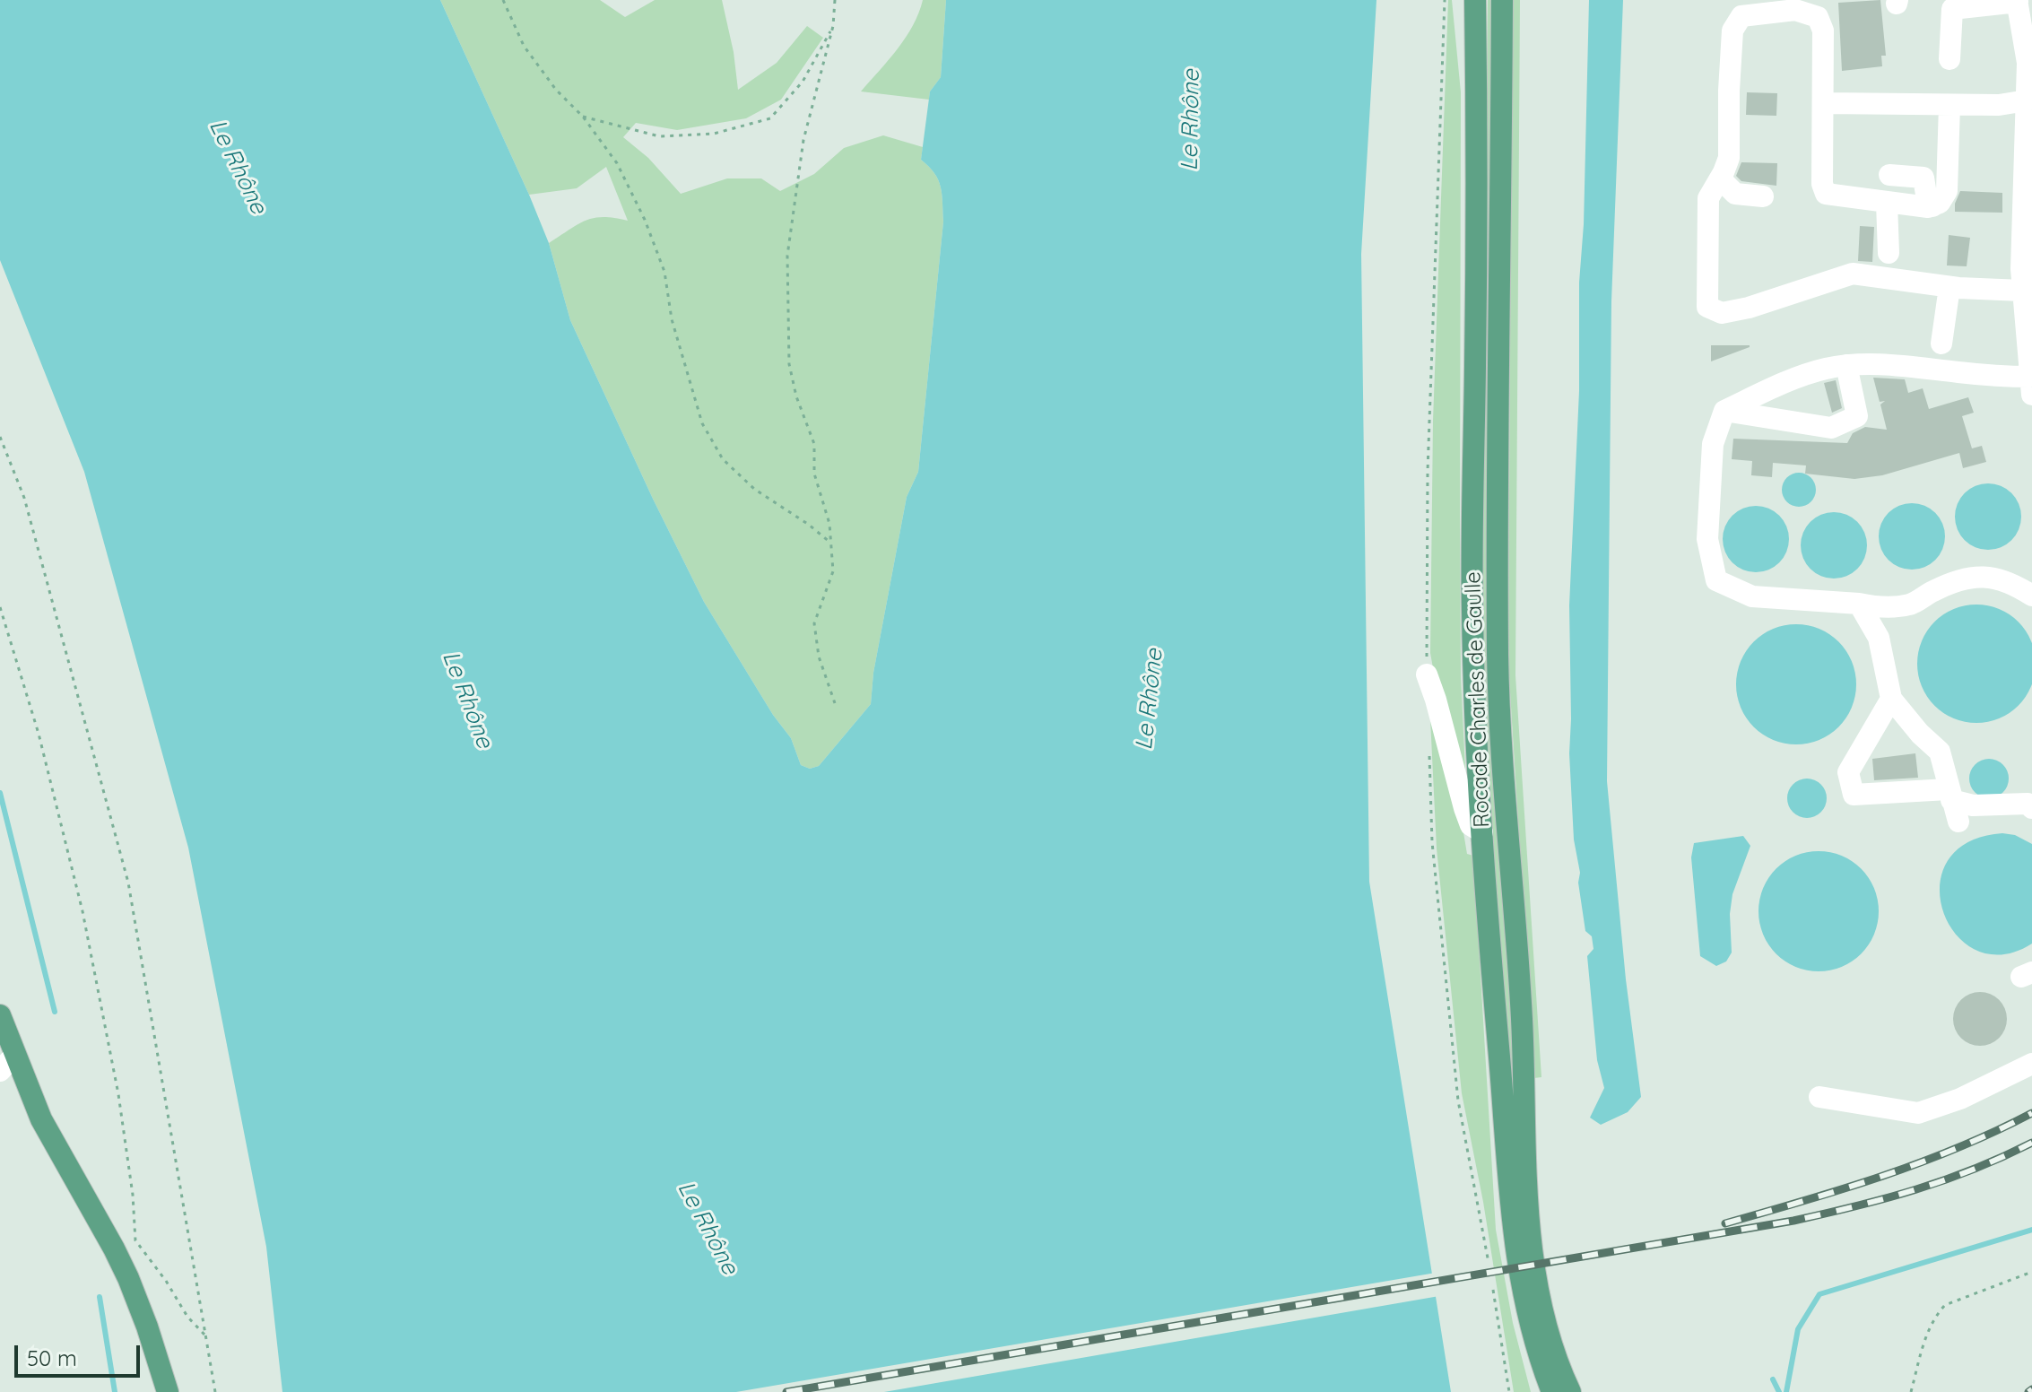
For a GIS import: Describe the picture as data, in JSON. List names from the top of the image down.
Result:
{
  "streets": {
    "main road": ["Rocade Charles de Gaulle"]
  },
  "water": ["Le Rhône"],
  "scale_bar": "50 m"
}
